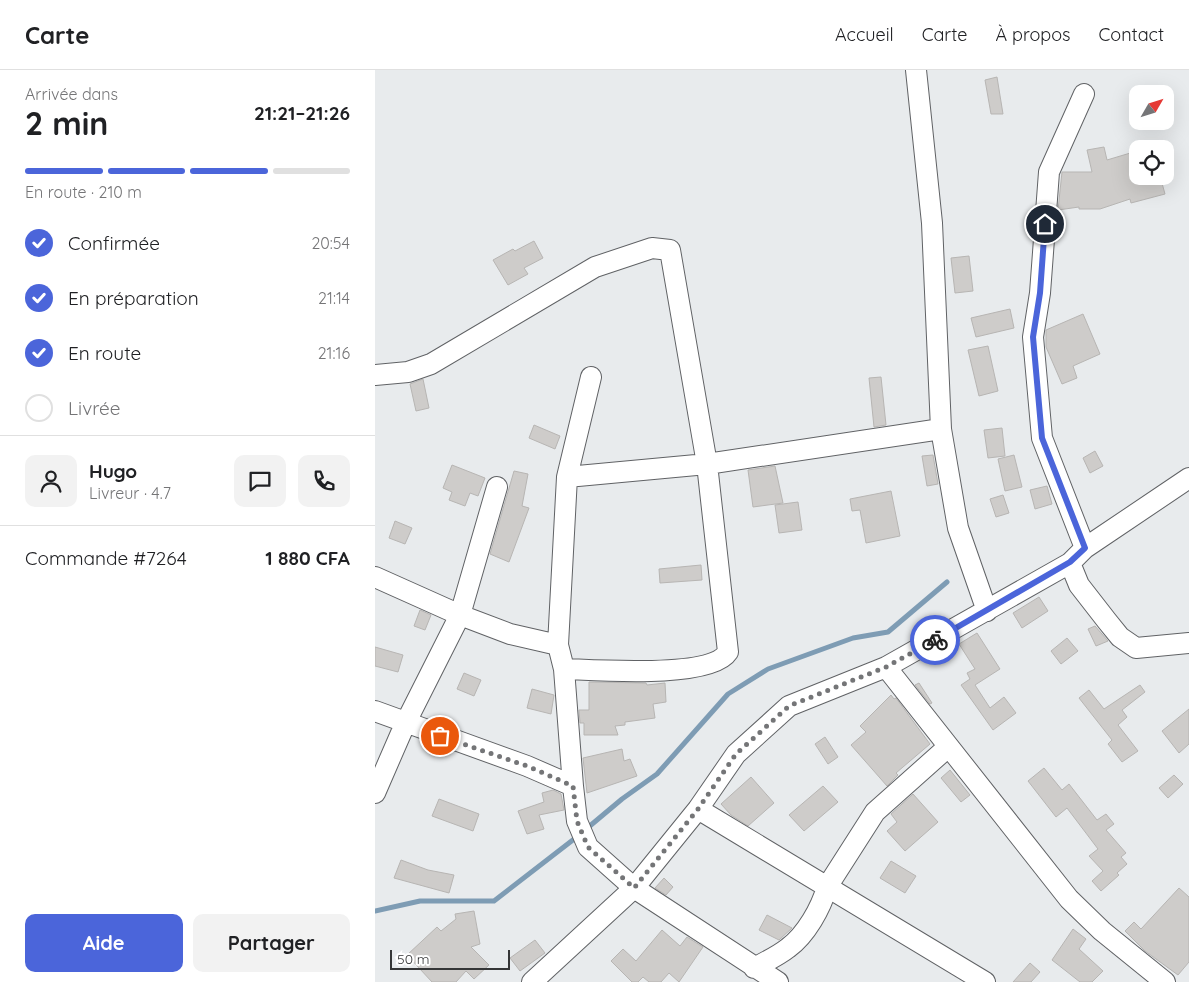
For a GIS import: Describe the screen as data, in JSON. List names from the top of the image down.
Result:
{
  "scale_bar": "50 m",
  "north": "top right",
  "page": {
    "header": "Carte",
    "nav": [
      "Accueil",
      "Carte",
      "À propos",
      "Contact"
    ],
    "heading": ["2 min", "Arrivée dans", "21:21–21:26"],
    "panel": [
      "Hugo",
      "Livreur · 4.7",
      "Commande #7264",
      "1 880 CFA"
    ],
    "bar": "En route · 210 m",
    "list": [
      ["Confirmée", "20:54"],
      ["En préparation", "21:14"],
      ["En route", "21:16"],
      "Livrée"
    ],
    "buttons": ["Aide", "Partager"],
    "scale": "50 m"
  }
}
